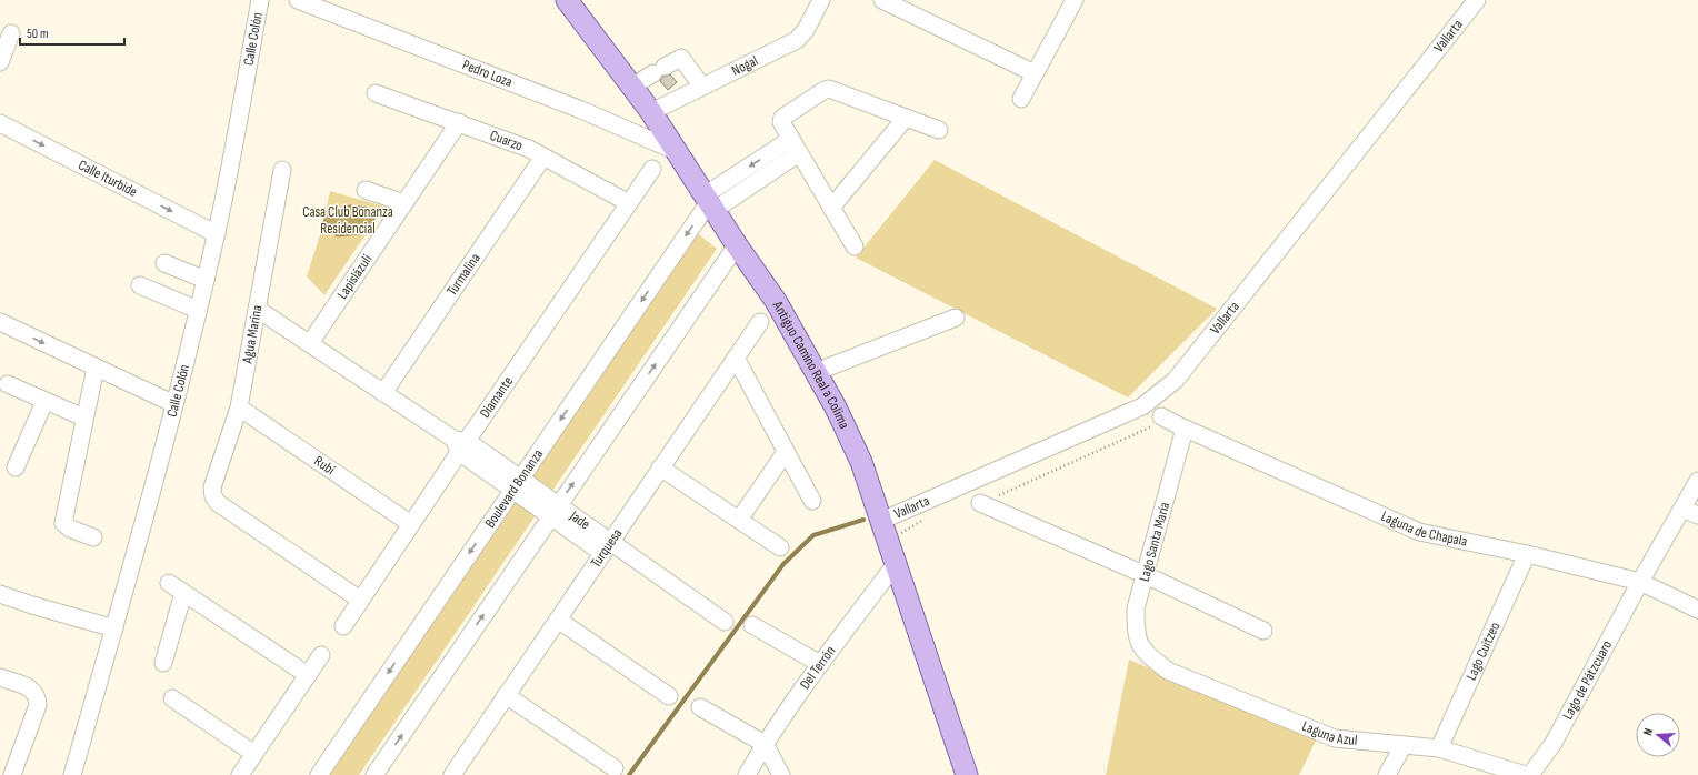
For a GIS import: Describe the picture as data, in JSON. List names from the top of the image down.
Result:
{
  "streets": {
    "main road": ["Antiguo Camino Real a Colima"],
    "street": [
      "Vallarta",
      "Calle Colón",
      "Nogal",
      "Pedro Loza",
      "Cuarzo",
      "Calle Iturbide",
      "Turmalina",
      "Lapislázuli",
      "Agua Marina",
      "Diamante",
      "Rubí",
      "Boulevard Bonanza",
      "Jade",
      "Laguna de Chapala",
      "Lago Santa María",
      "Turquesa",
      "Lago Cuitzeo",
      "Del Terrón",
      "Lago de Pátzcuaro",
      "Laguna Azul"
    ]
  },
  "crossings": [
    ["Vallarta", "Antiguo Camino Real a Colima"],
    ["Calle Colón", "Calle Iturbide"],
    ["Nogal", "Antiguo Camino Real a Colima"],
    ["Pedro Loza", "Antiguo Camino Real a Colima"],
    ["Cuarzo", "Turmalina"],
    ["Cuarzo", "Lapislázuli"],
    ["Cuarzo", "Diamante"],
    ["Turmalina", "Jade"],
    ["Lapislázuli", "Jade"],
    ["Agua Marina", "Diamante"],
    ["Agua Marina", "Rubí"],
    ["Agua Marina", "Jade"],
    ["Antiguo Camino Real a Colima", "Boulevard Bonanza"],
    ["Antiguo Camino Real a Colima", "Del Terrón"],
    ["Diamante", "Rubí"],
    ["Diamante", "Jade"],
    ["Boulevard Bonanza", "Jade"],
    ["Jade", "Turquesa"],
    ["Laguna de Chapala", "Lago Santa María"],
    ["Laguna de Chapala", "Lago Cuitzeo"],
    ["Laguna de Chapala", "Lago de Pátzcuaro"],
    ["Lago Santa María", "Laguna Azul"],
    ["Lago Cuitzeo", "Laguna Azul"]
  ],
  "parks": ["Casa Club Bonanza Residencial"],
  "scale_bar": "50 m",
  "north": "left"
}
